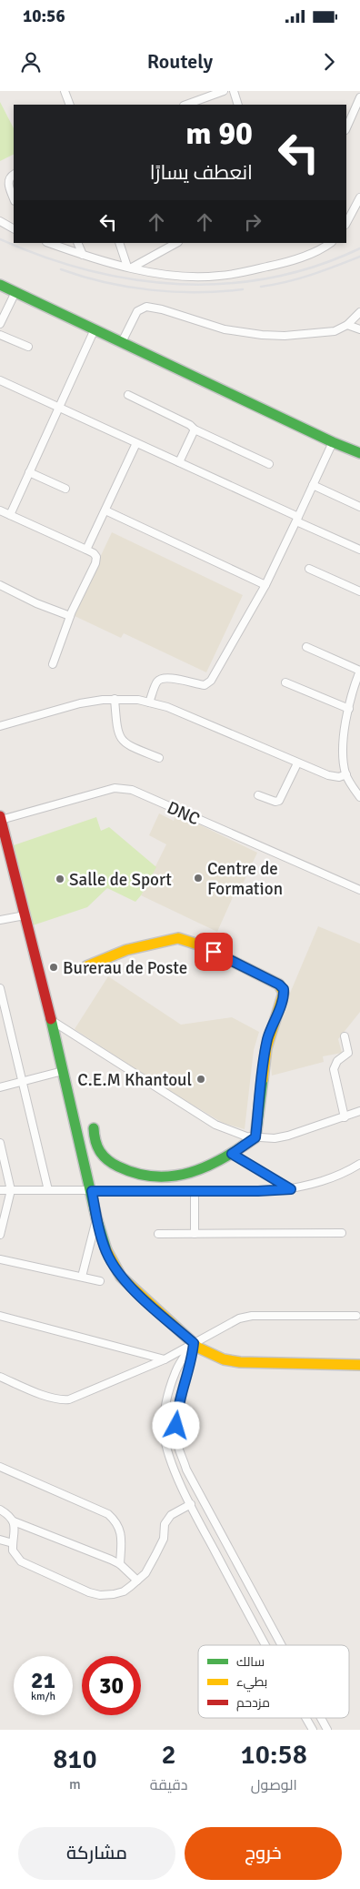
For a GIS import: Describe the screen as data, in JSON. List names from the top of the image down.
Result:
{
  "streets": {
    "street": ["DNC"]
  },
  "places": [
    "Centre de Formation",
    "Salle de Sport",
    "Burerau de Poste",
    "C.E.M Khantoul"
  ],
  "legend": ["سالك", "بطيء", "مزدحم"],
  "page": {
    "status": "10:56",
    "header": "Routely",
    "turn": ["90 m", "انعطف يسارًا"],
    "speed": "21 km/h",
    "limit": "30",
    "eta": [
      "10:58",
      "الوصول",
      "2",
      "دقيقة",
      "810",
      "m"
    ],
    "buttons": ["خروج", "مشاركة"]
  }
}
